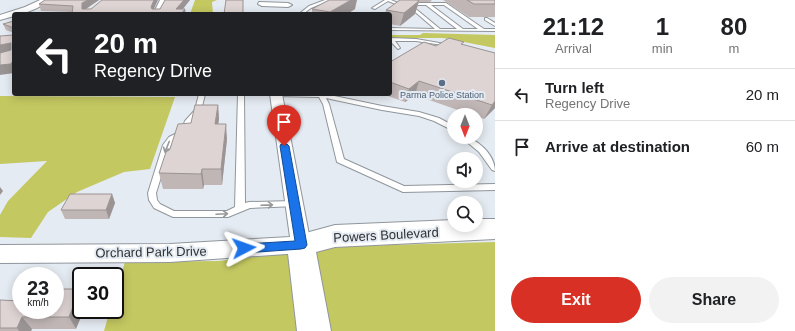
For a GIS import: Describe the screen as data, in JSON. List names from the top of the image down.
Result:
{
  "streets": {
    "street": ["Powers Boulevard", "Orchard Park Drive"]
  },
  "crossings": [
    ["Powers Boulevard", "Orchard Park Drive"]
  ],
  "places": ["Parma Police Station"],
  "north": "bottom",
  "page": {
    "eta": [
      "21:12",
      "Arrival",
      "1",
      "min",
      "80",
      "m"
    ],
    "turn": ["20 m", "Regency Drive"],
    "list": [
      {
        "name": "Turn left",
        "note": "Regency Drive",
        "value": "20 m"
      },
      {
        "name": "Arrive at destination",
        "value": "60 m"
      }
    ],
    "speed": "23 km/h",
    "limit": "30",
    "buttons": ["Exit", "Share"]
  }
}
